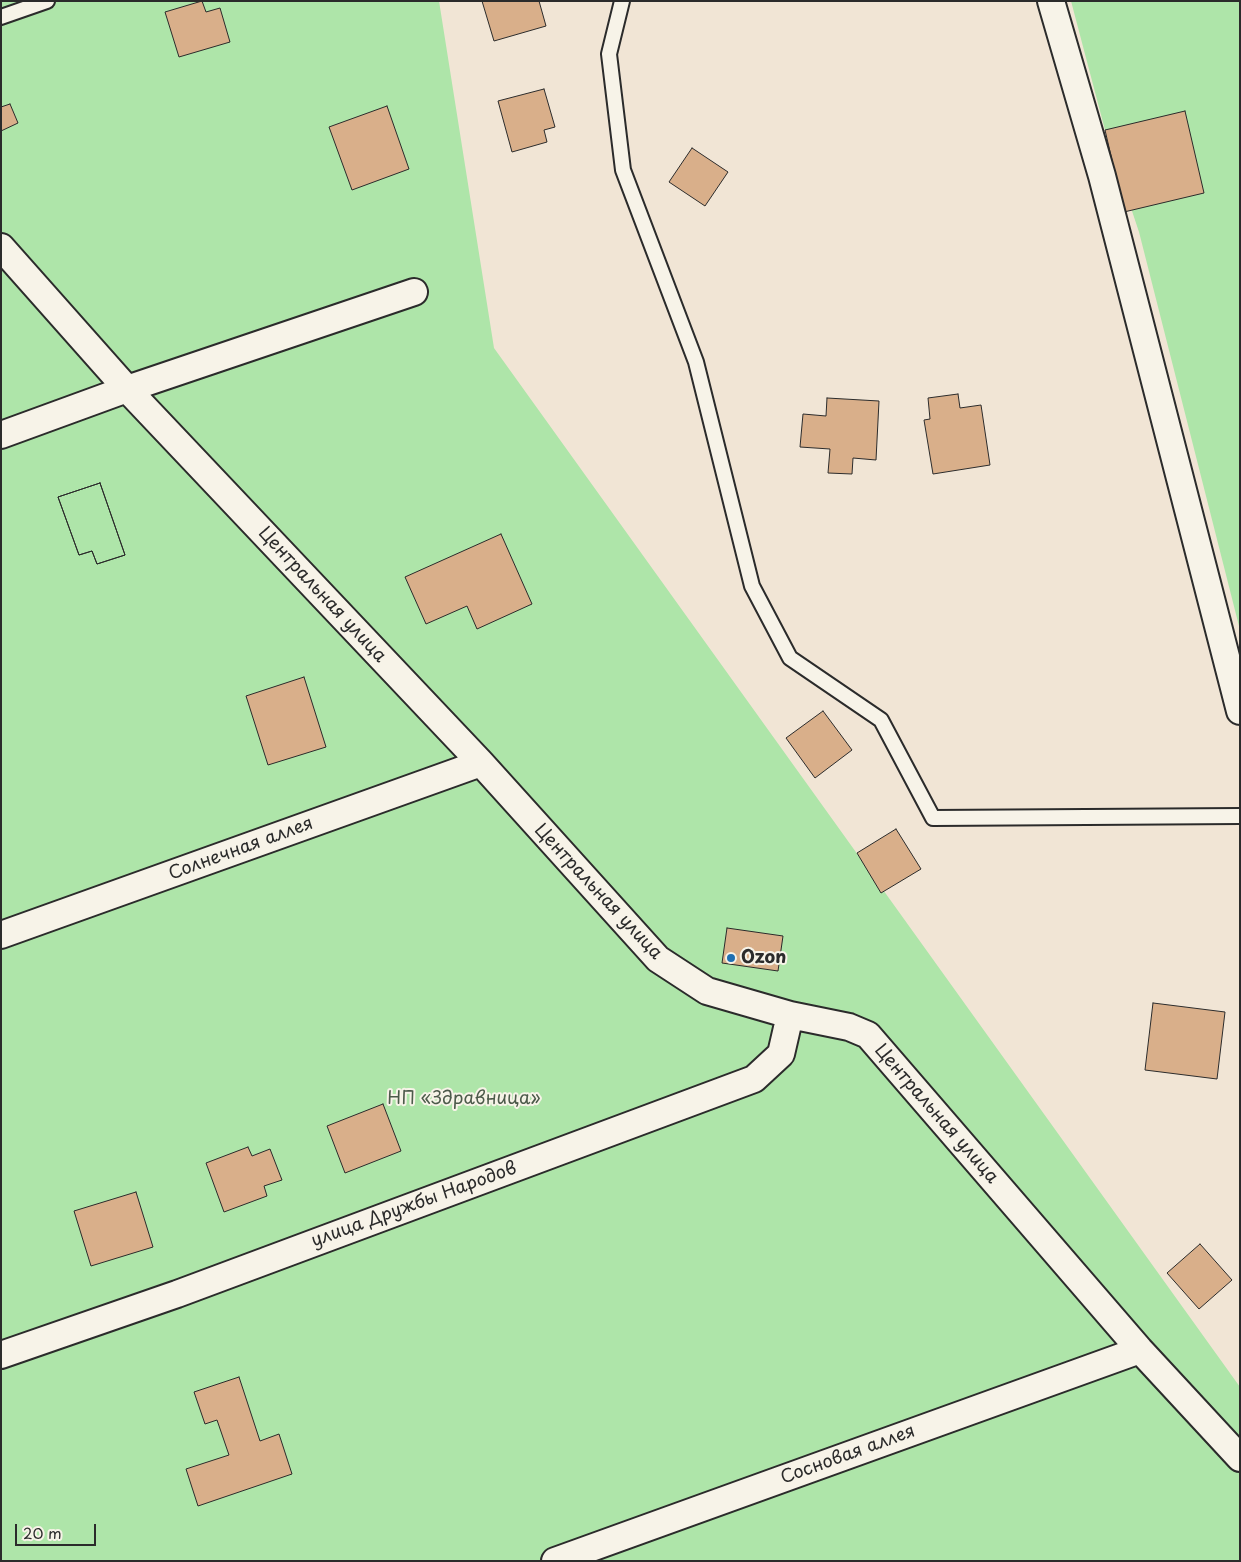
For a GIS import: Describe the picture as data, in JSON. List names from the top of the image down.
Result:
{
  "streets": {
    "street": [
      "Центральная улица",
      "Солнечная аллея",
      "улица Дружбы Народов",
      "Сосновая аллея"
    ]
  },
  "crossings": [
    ["Центральная улица", "Солнечная аллея"],
    ["Центральная улица", "улица Дружбы Народов"],
    ["Центральная улица", "Сосновая аллея"]
  ],
  "parks": ["НП «Здравница»"],
  "places": ["Ozon"],
  "scale_bar": "20 m"
}
